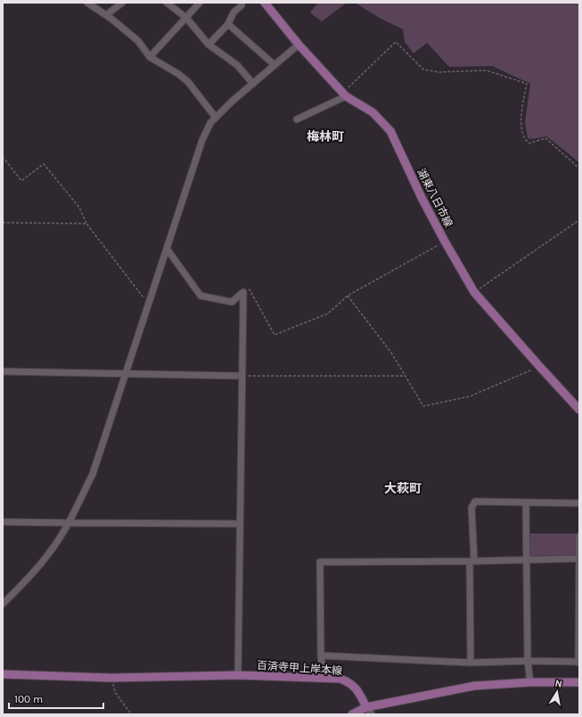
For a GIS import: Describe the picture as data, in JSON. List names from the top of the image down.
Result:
{
  "streets": {
    "main road": ["湖東八日市線", "百済寺甲上岸本線"]
  },
  "districts": ["梅林町", "大萩町"],
  "scale_bar": "100 m",
  "north": "top"
}
